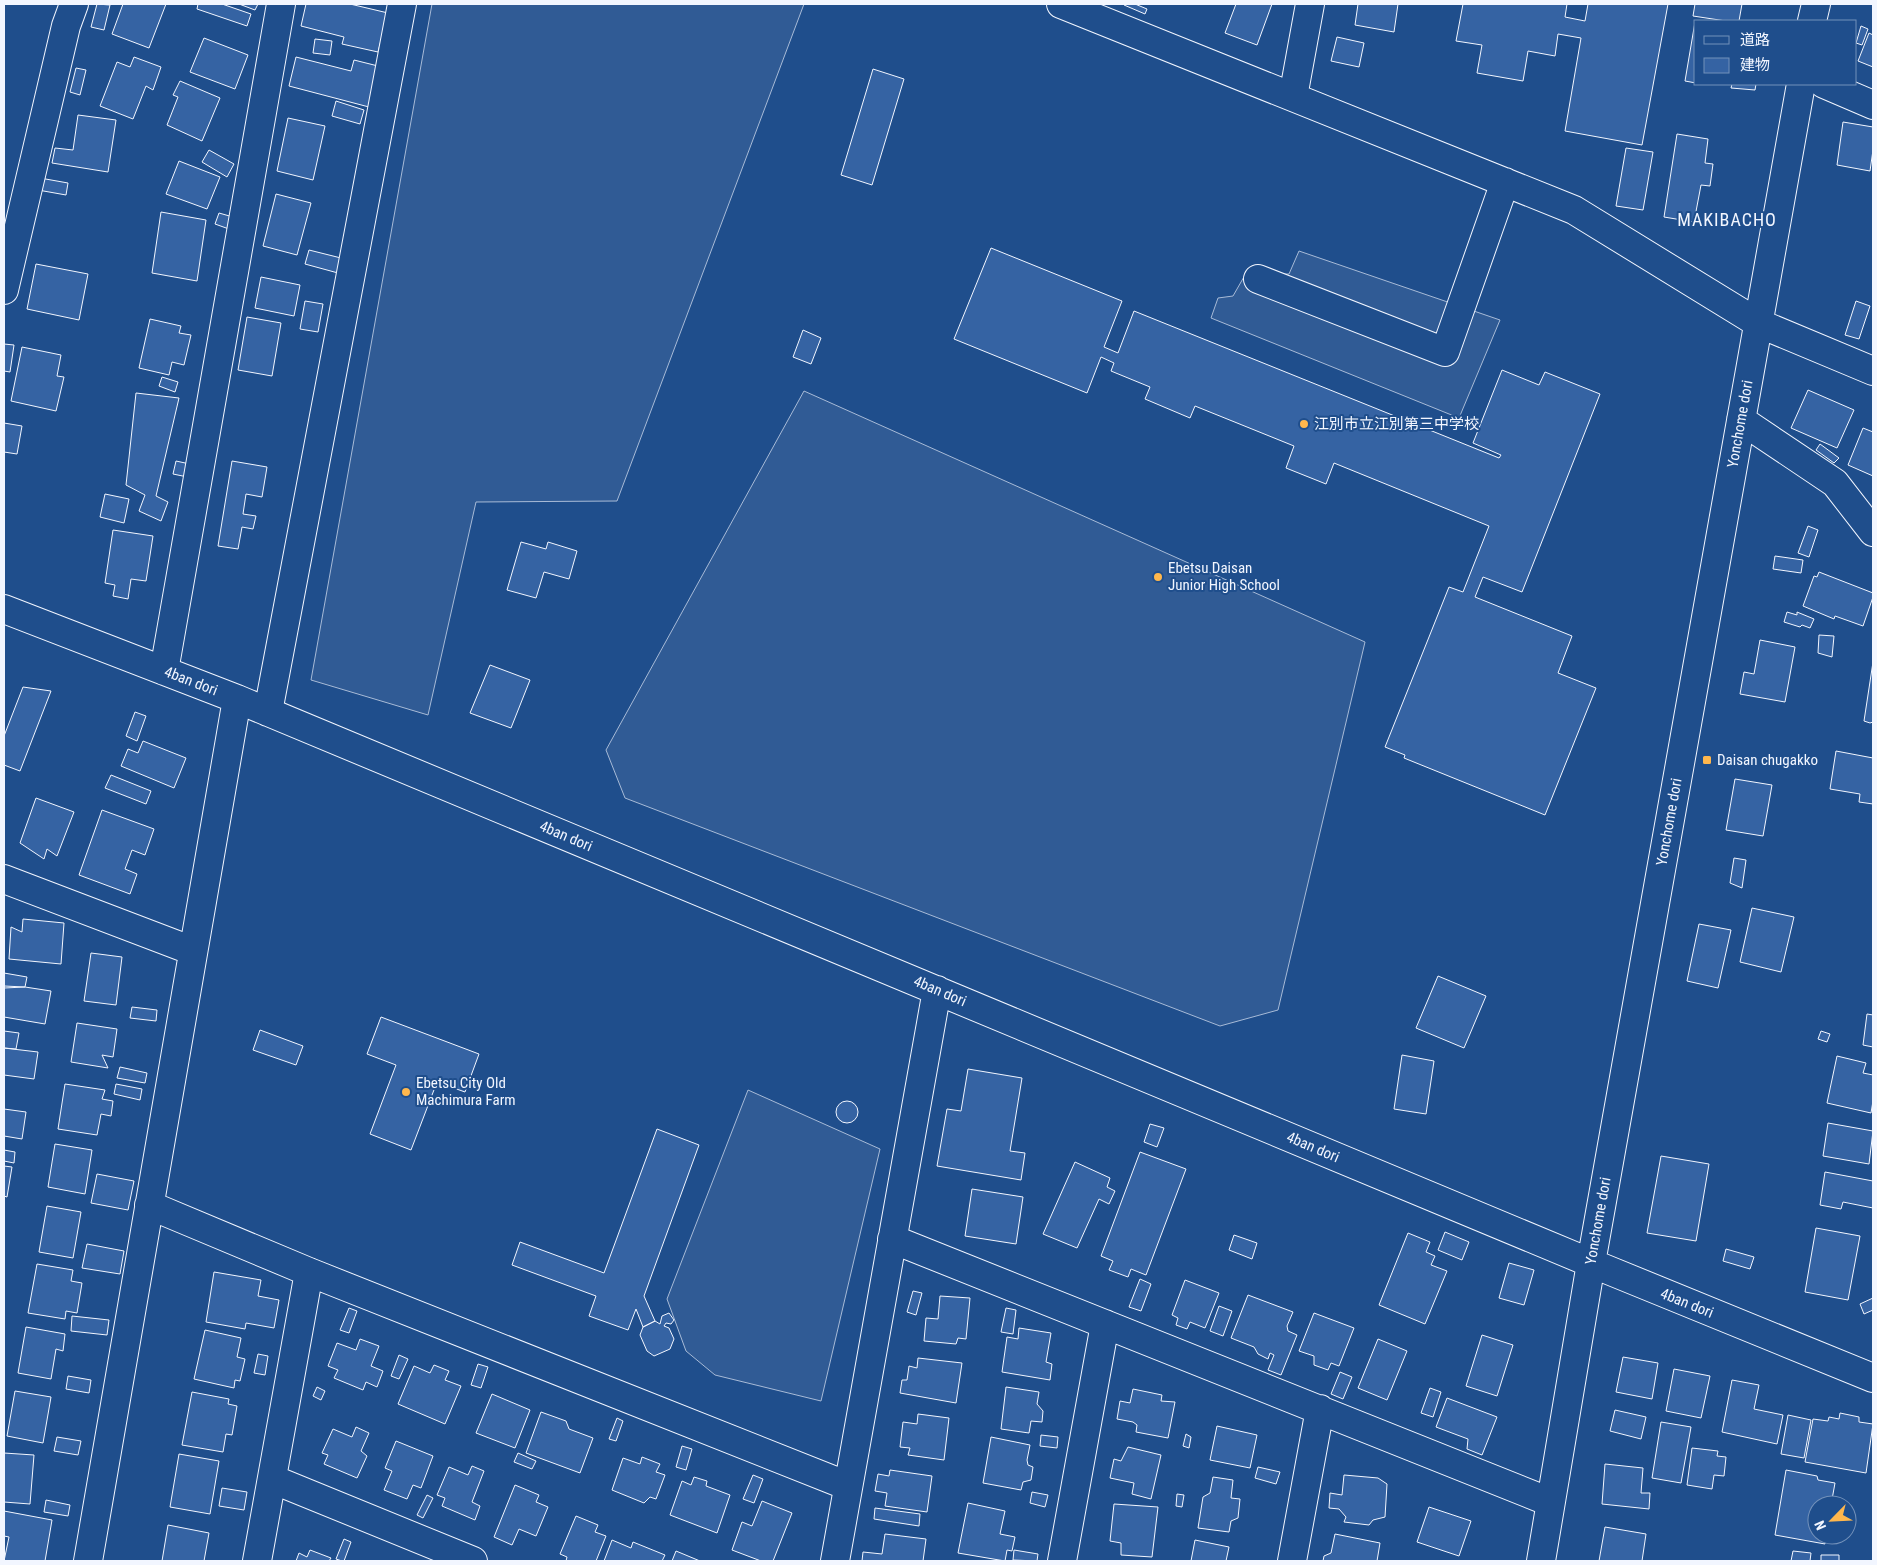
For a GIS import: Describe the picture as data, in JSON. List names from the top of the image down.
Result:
{
  "streets": {
    "street": ["Yonchome dori", "4ban dori"]
  },
  "crossings": [
    ["Yonchome dori", "4ban dori"]
  ],
  "districts": ["MAKIBACHO"],
  "places": {
    "other": ["江別市立江別第三中学校", "Ebetsu Daisan Junior High School", "Ebetsu City Old Machimura Farm"],
    "transit": ["Daisan chugakko"]
  },
  "legend": ["道路", "建物"],
  "north": "bottom left"
}
